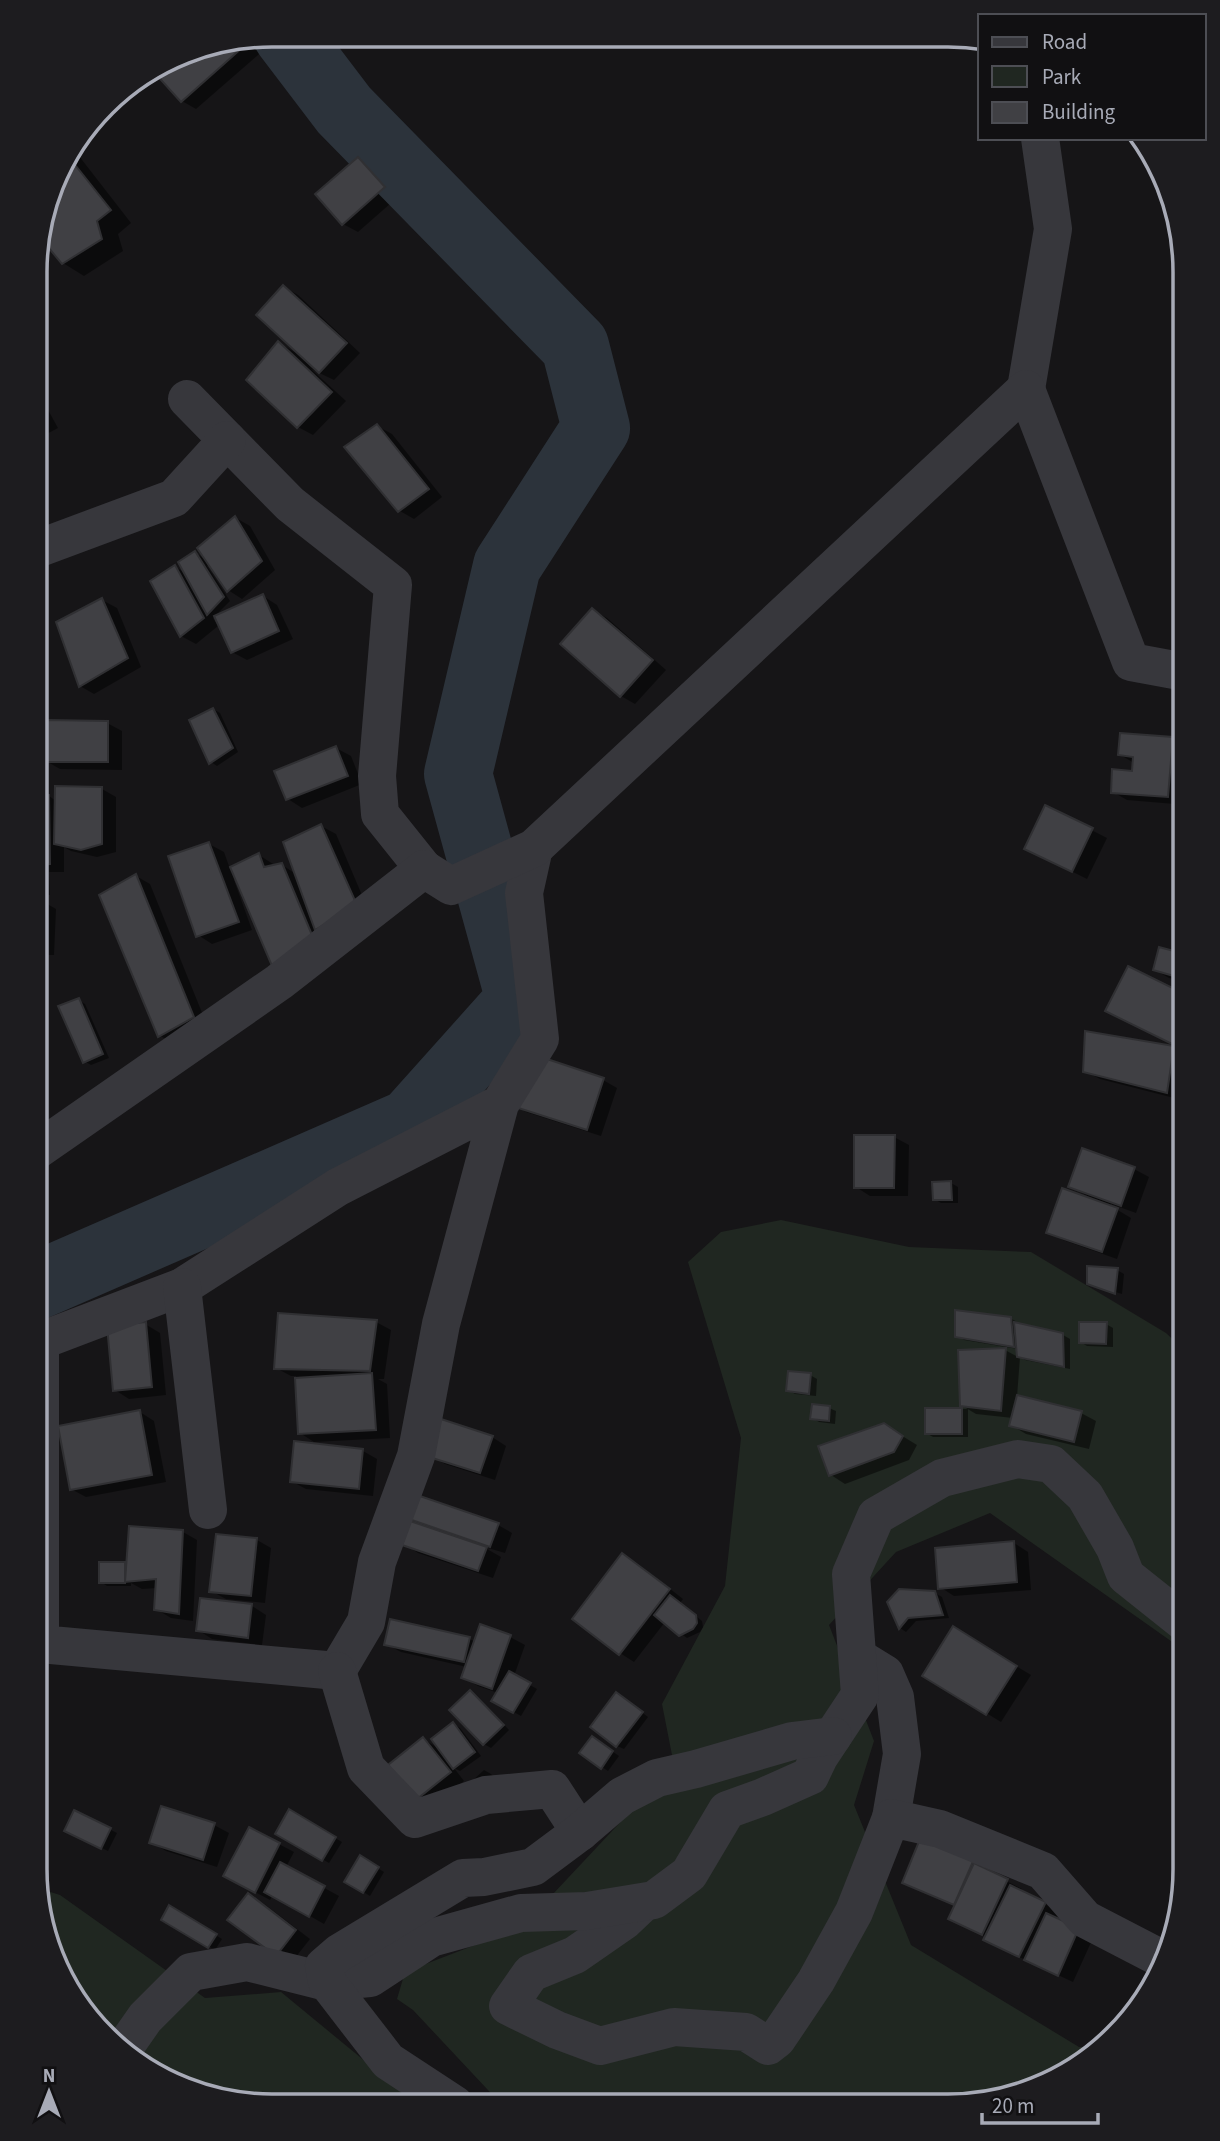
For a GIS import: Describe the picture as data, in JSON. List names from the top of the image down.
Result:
{
  "legend": ["Road", "Park", "Building"],
  "scale_bar": "20 m",
  "north": "top"
}
